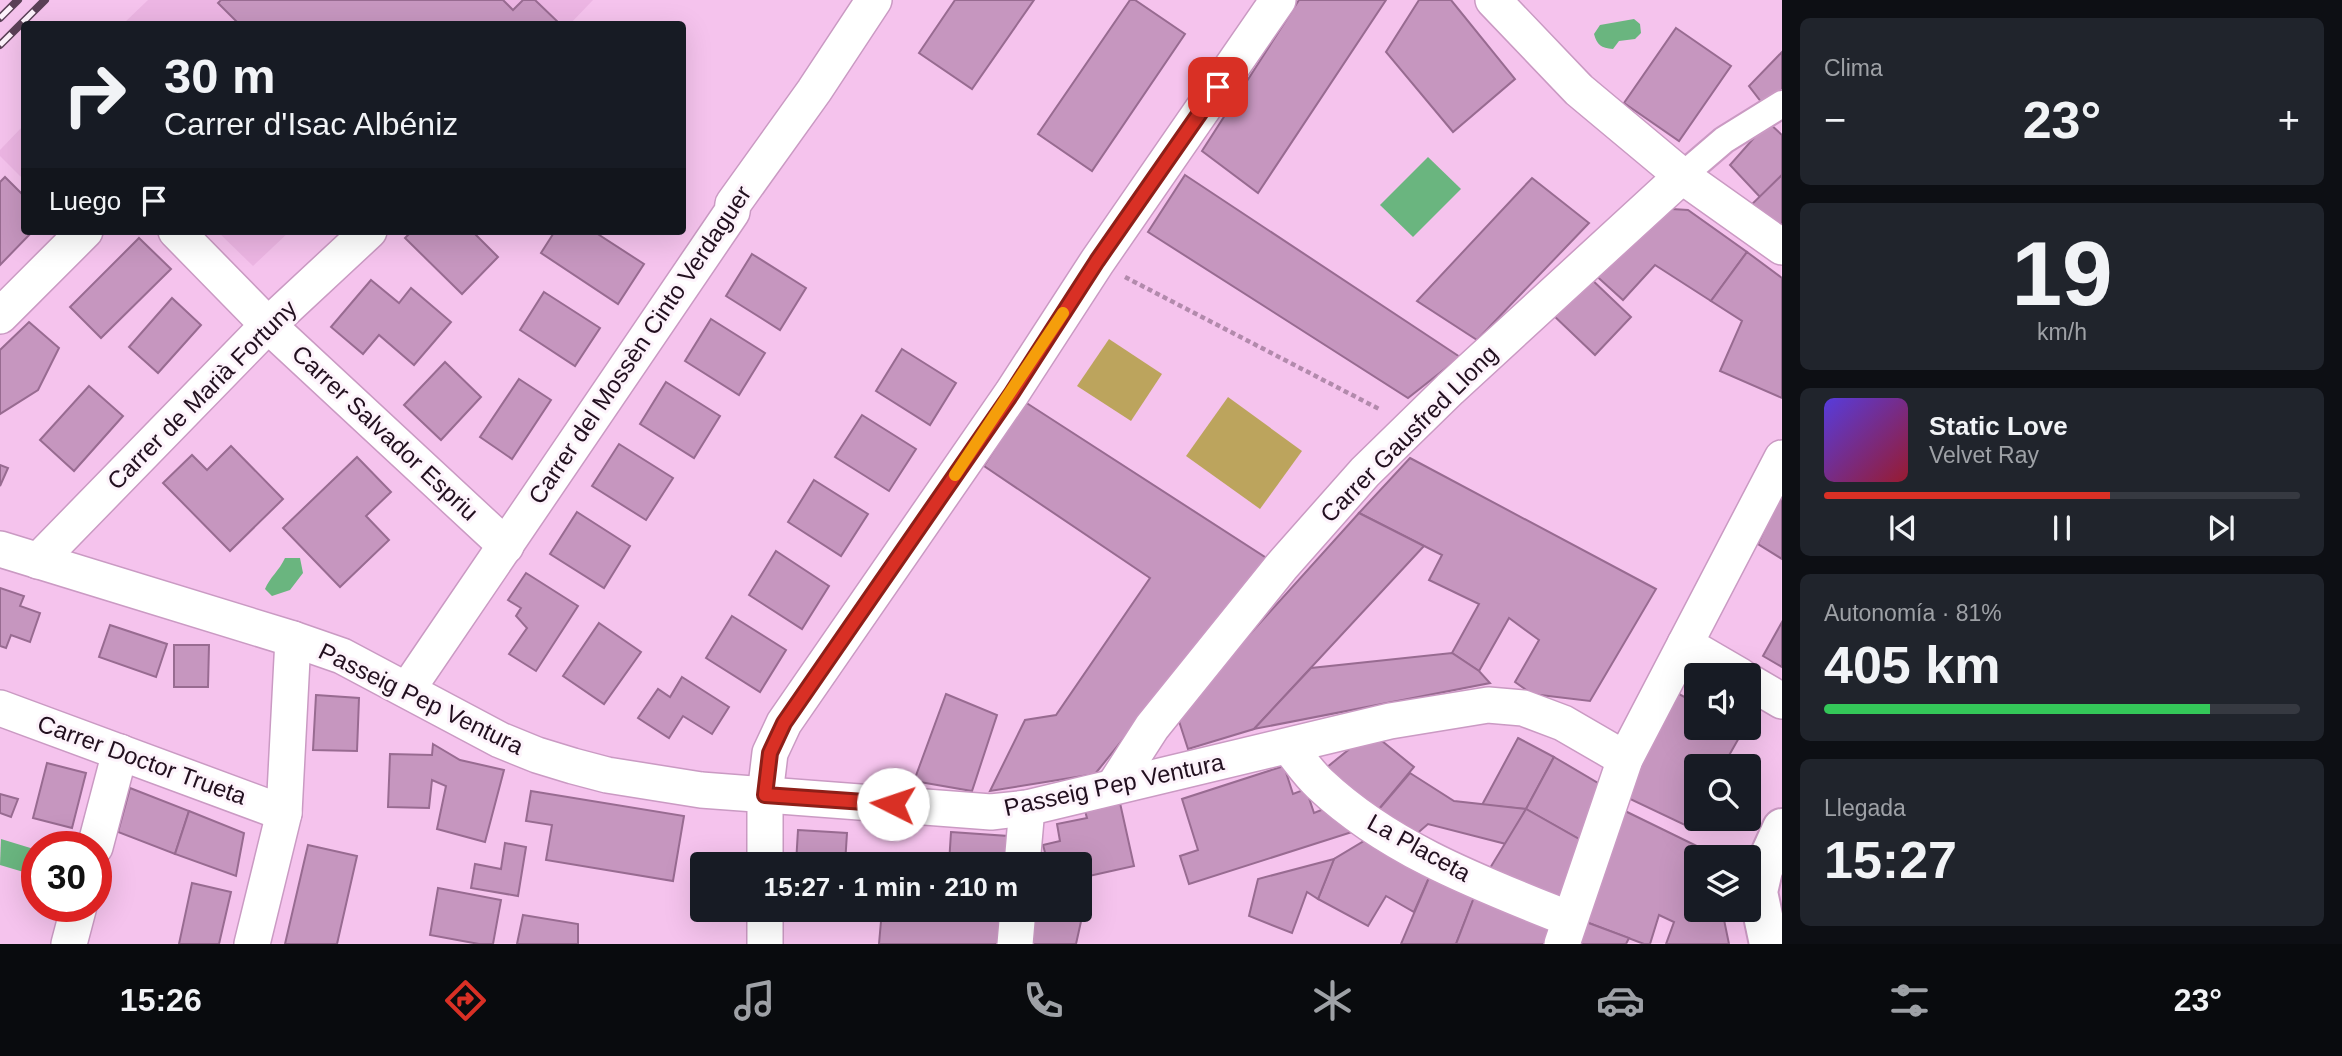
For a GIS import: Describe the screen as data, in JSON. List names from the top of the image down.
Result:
{
  "streets": {
    "street": [
      "Carrer del Mossèn Cinto Verdaguer",
      "Carrer de Marià Fortuny",
      "Carrer Salvador Espriu",
      "Carrer Gausfred Llong",
      "Passeig Pep Ventura",
      "Carrer Doctor Trueta",
      "La Placeta"
    ]
  },
  "crossings": [
    ["Carrer del Mossèn Cinto Verdaguer", "Carrer Salvador Espriu"],
    ["Carrer del Mossèn Cinto Verdaguer", "Passeig Pep Ventura"],
    ["Carrer de Marià Fortuny", "Carrer Salvador Espriu"],
    ["Carrer de Marià Fortuny", "Passeig Pep Ventura"],
    ["Carrer Gausfred Llong", "Passeig Pep Ventura"],
    ["Passeig Pep Ventura", "La Placeta"]
  ],
  "page": {
    "tile": [
      "Clima",
      ["19", "km/h"],
      ["Autonomía · 81%", "405 km"],
      ["Llegada", "15:27"]
    ],
    "turn": ["30 m", "Carrer d'Isac Albéniz"],
    "heat": ["−", "23°", "+"],
    "then": "Luego",
    "song": ["Static Love", "Velvet Ray"],
    "limit": "30",
    "trip": "15:27 · 1 min · 210 m",
    "tabs": ["15:26", "23°"]
  }
}
